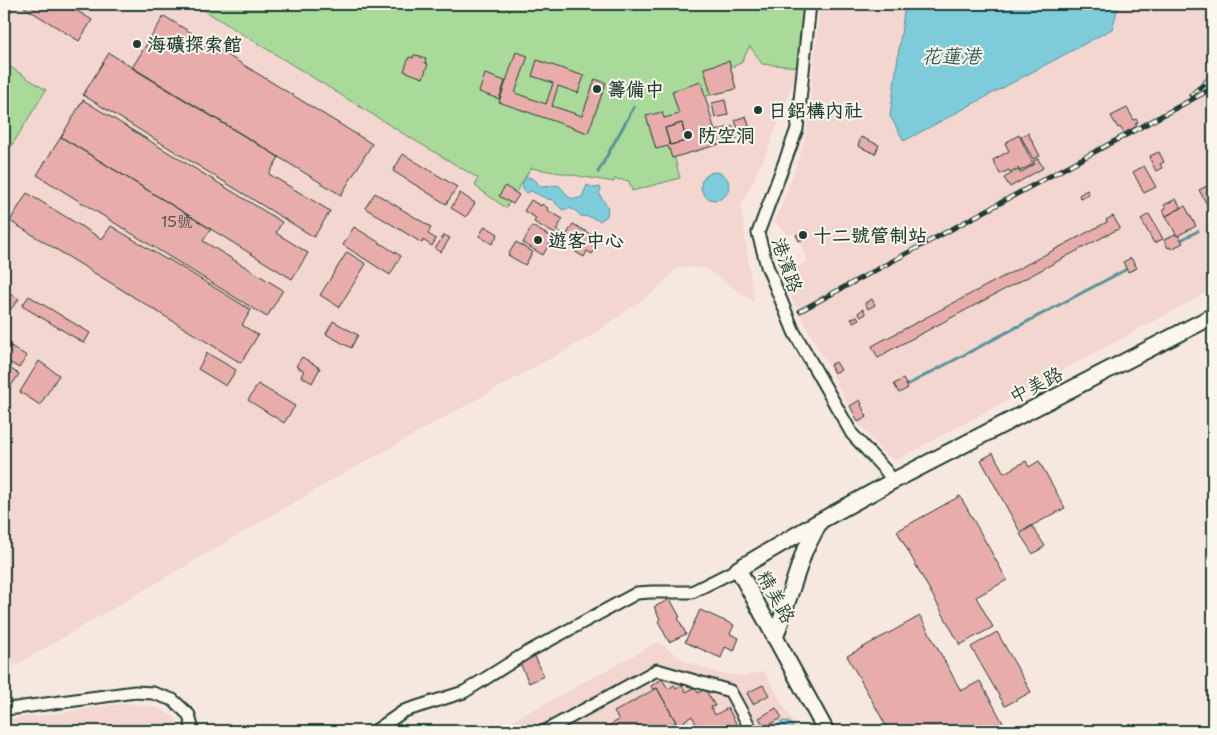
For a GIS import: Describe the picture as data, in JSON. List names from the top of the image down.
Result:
{
  "streets": {
    "main road": ["中美路", "精美路"],
    "street": ["港濱路"]
  },
  "crossings": [
    ["港濱路", "中美路"],
    ["中美路", "精美路"]
  ],
  "water": ["花蓮港"],
  "places": [
    "海礦探索館",
    "籌備中",
    "日鋁構內社",
    "防空洞",
    "十二號管制站",
    "遊客中心"
  ],
  "house_numbers": ["15號"]
}
